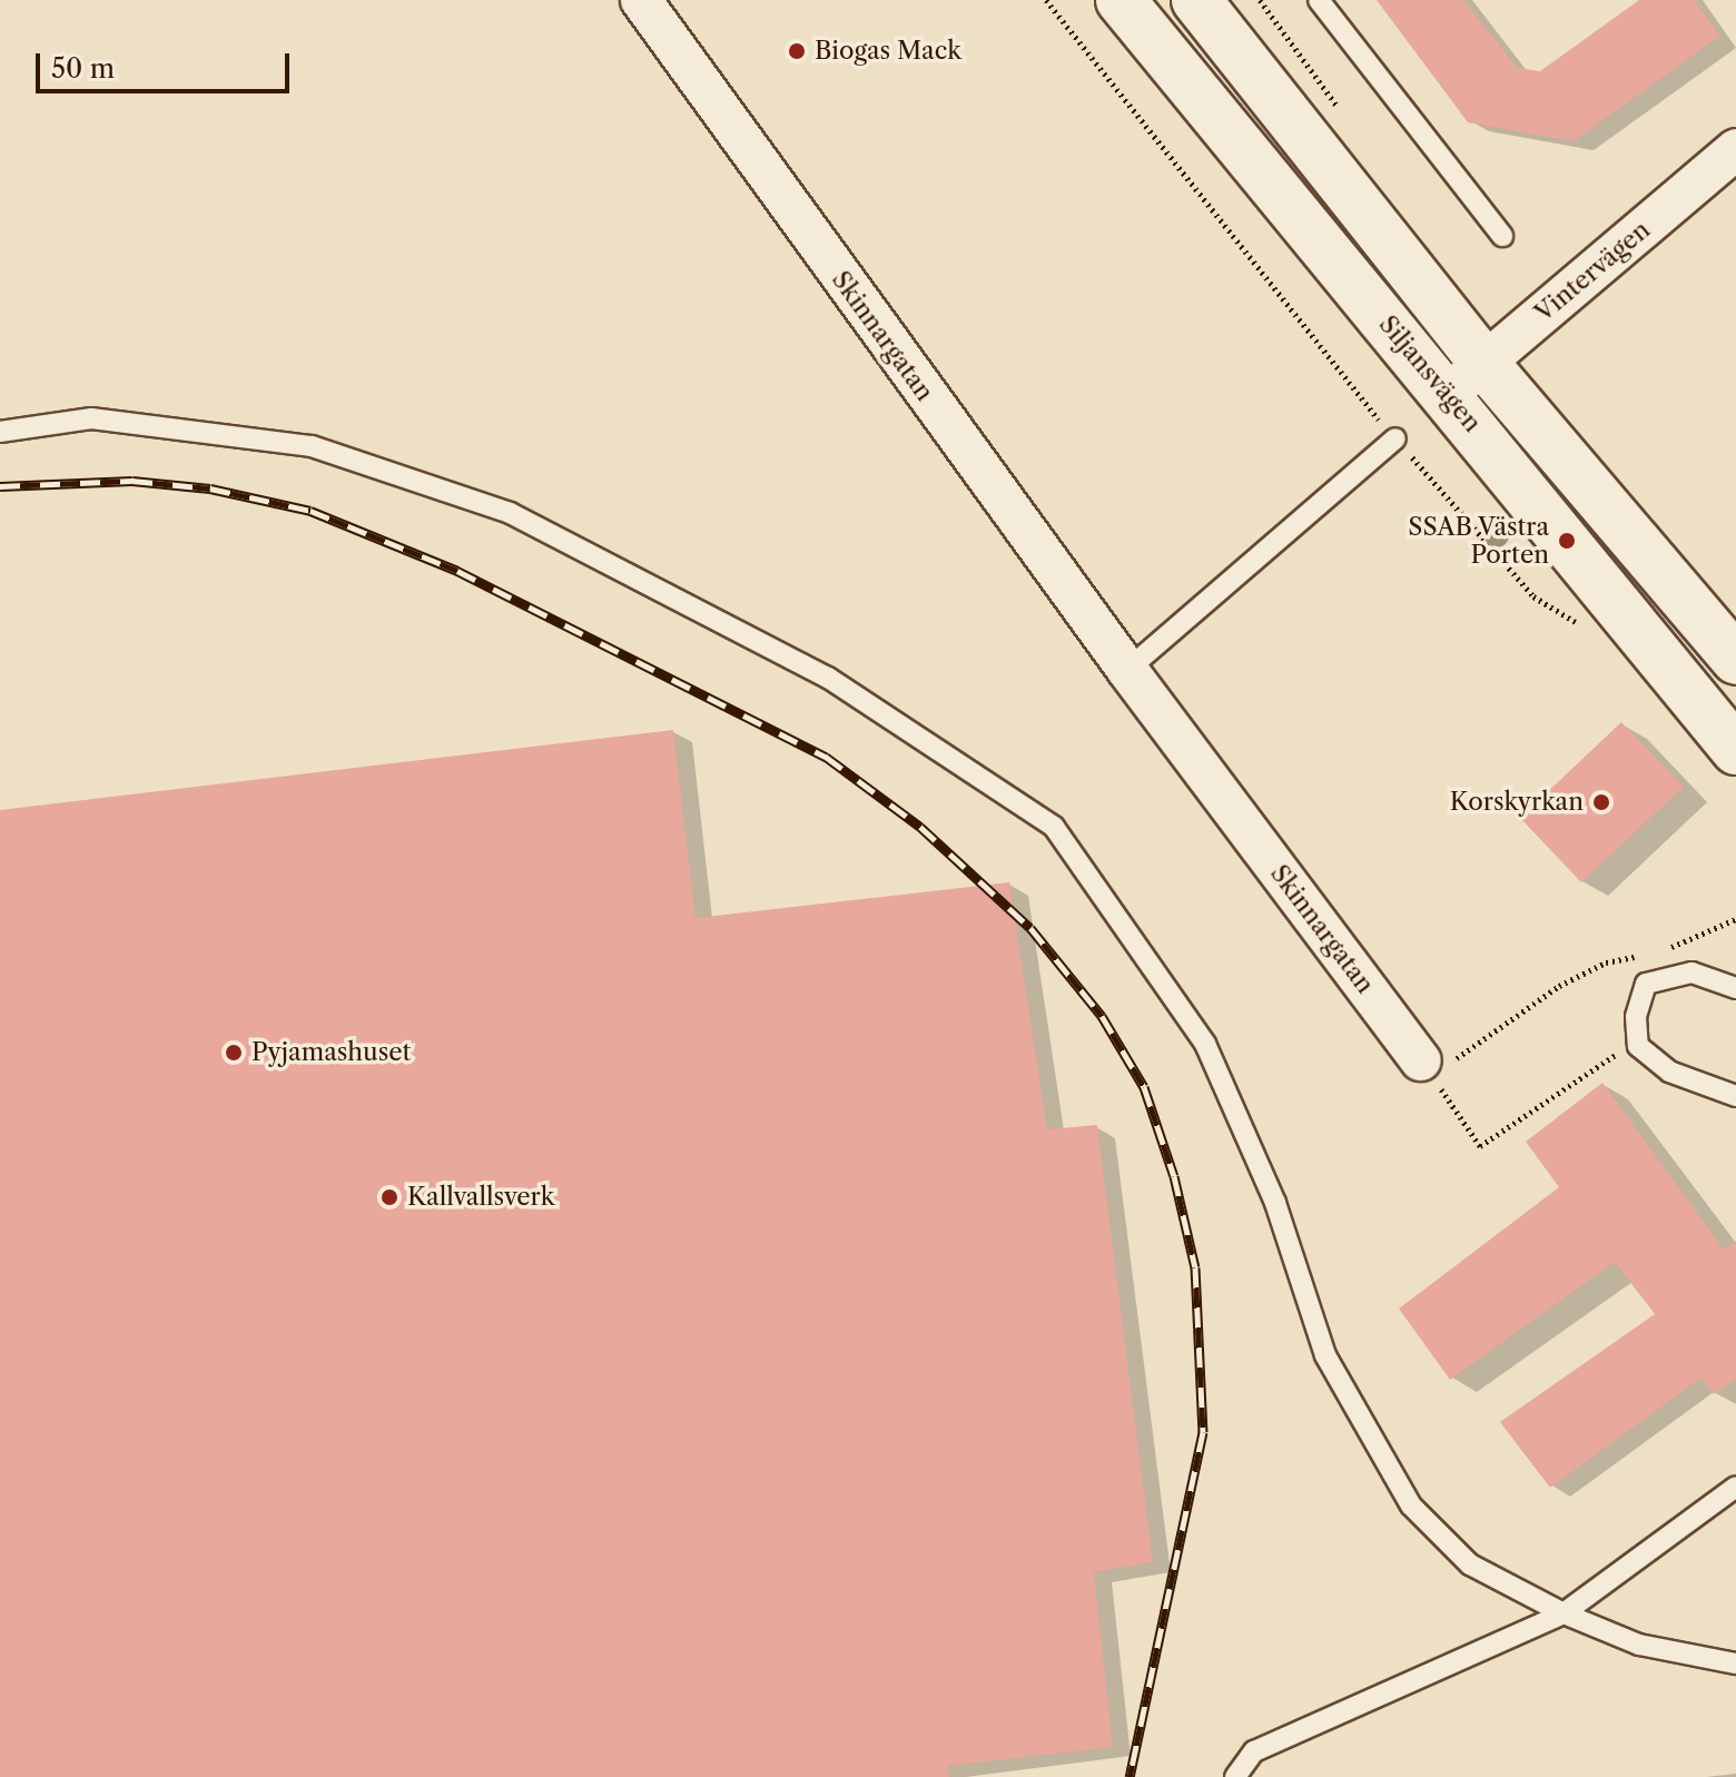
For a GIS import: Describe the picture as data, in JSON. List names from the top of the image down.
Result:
{
  "streets": {
    "street": ["Vintervägen", "Skinnargatan", "Siljansvägen"]
  },
  "crossings": [
    ["Vintervägen", "Siljansvägen"]
  ],
  "places": [
    "Biogas Mack",
    "SSAB Västra Porten",
    "Korskyrkan",
    "Pyjamashuset",
    "Kallvallsverk"
  ],
  "scale_bar": "50 m"
}
